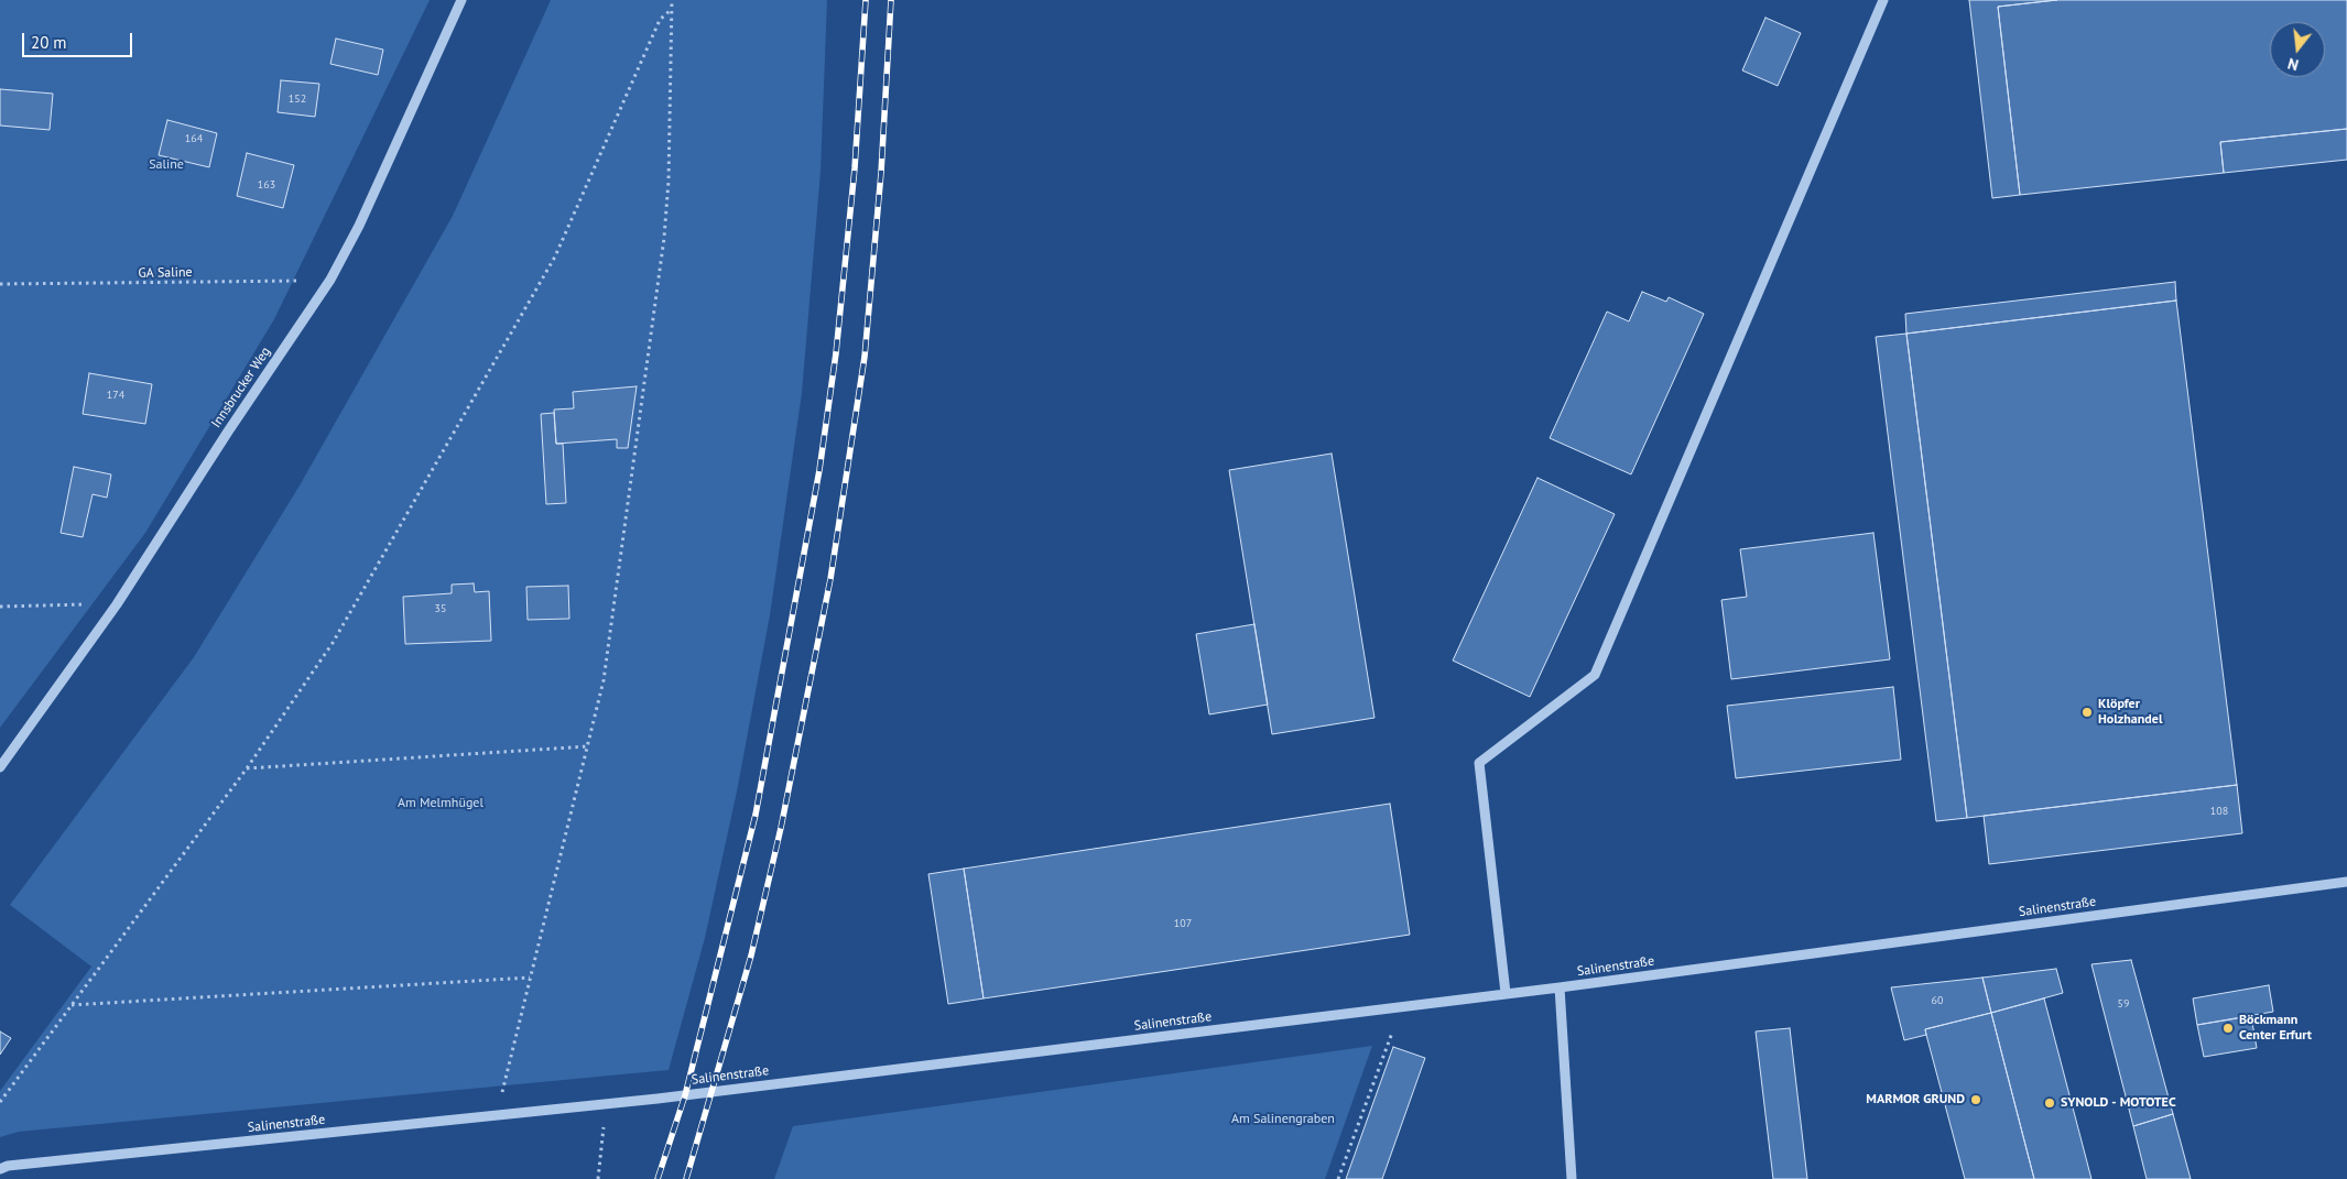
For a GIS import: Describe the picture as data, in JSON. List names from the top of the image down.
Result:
{
  "streets": {
    "street": ["Innsbrucker Weg", "Salinenstraße"],
    "path": ["GA Saline"]
  },
  "crossings": [
    ["GA Saline", "Innsbrucker Weg"]
  ],
  "parks": ["Saline", "Am Melmhügel", "Am Salinengraben"],
  "places": [
    "Klöpfer Holzhandel",
    "Böckmann Center Erfurt",
    "MARMOR GRUND",
    "SYNOLD - MOTOTEC"
  ],
  "house_numbers": [
    "152",
    "164",
    "163",
    "174",
    "35",
    "108",
    "107",
    "60",
    "59"
  ],
  "scale_bar": "20 m",
  "north": "bottom"
}
